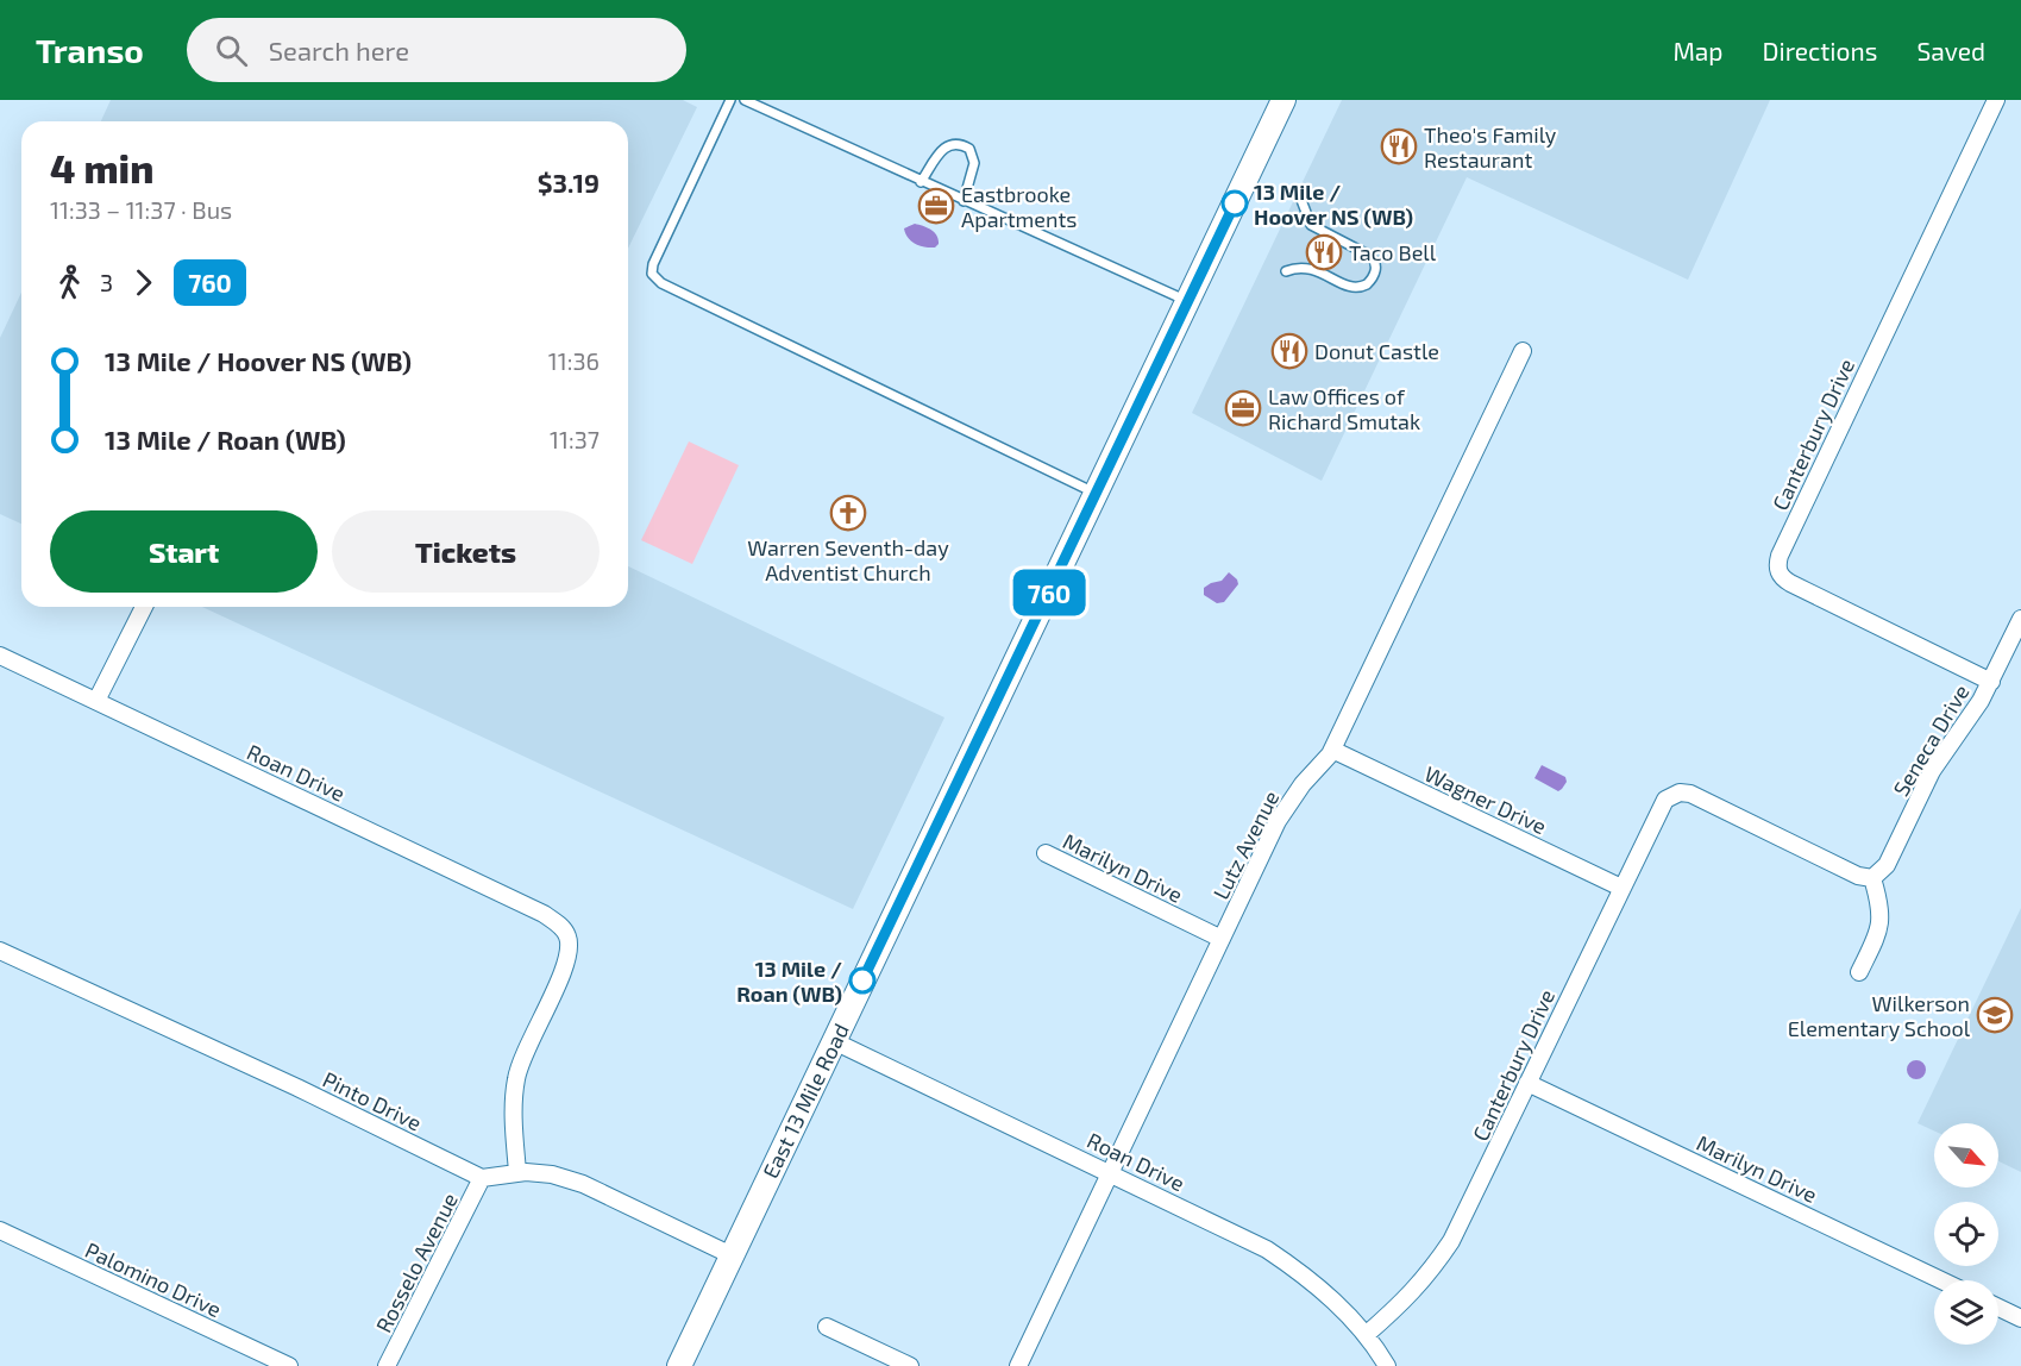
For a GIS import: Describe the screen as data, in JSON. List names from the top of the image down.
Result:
{
  "streets": {
    "main road": ["East 13 Mile Road"],
    "street": [
      "Canterbury Drive",
      "Seneca Drive",
      "Roan Drive",
      "Wagner Drive",
      "Lutz Avenue",
      "Marilyn Drive",
      "Pinto Drive",
      "Rosselo Avenue",
      "Palomino Drive"
    ]
  },
  "crossings": [
    ["Canterbury Drive", "Seneca Drive"],
    ["Canterbury Drive", "Roan Drive"],
    ["Canterbury Drive", "Wagner Drive"],
    ["Canterbury Drive", "Marilyn Drive"],
    ["Roan Drive", "Lutz Avenue"],
    ["Roan Drive", "East 13 Mile Road"],
    ["Wagner Drive", "Lutz Avenue"],
    ["Lutz Avenue", "Marilyn Drive"],
    ["Pinto Drive", "Rosselo Avenue"]
  ],
  "places": {
    "restaurant": ["Theo's Family Restaurant", "Taco Bell", "Donut Castle"],
    "other": ["13 Mile / Hoover NS (WB)", "13 Mile / Roan (WB)"],
    "office": ["Eastbrooke Apartments", "Law Offices of Richard Smutak"],
    "church": ["Warren Seventh-day Adventist Church"],
    "school or university": ["Wilkerson Elementary School"]
  },
  "lines": ["bus line 760"],
  "north": "bottom right",
  "page": {
    "header": "Transo",
    "search": "Search here",
    "nav": ["Map", "Directions", "Saved"],
    "on_map": "760",
    "heading": ["4 min", "11:33 – 11:37 · Bus", "$3.19"],
    "legs": ["3", "760"],
    "list": [
      {
        "name": "13 Mile / Hoover NS (WB)",
        "value": "11:36"
      },
      {
        "name": "13 Mile / Roan (WB)",
        "value": "11:37"
      }
    ],
    "buttons": ["Start", "Tickets"]
  }
}
